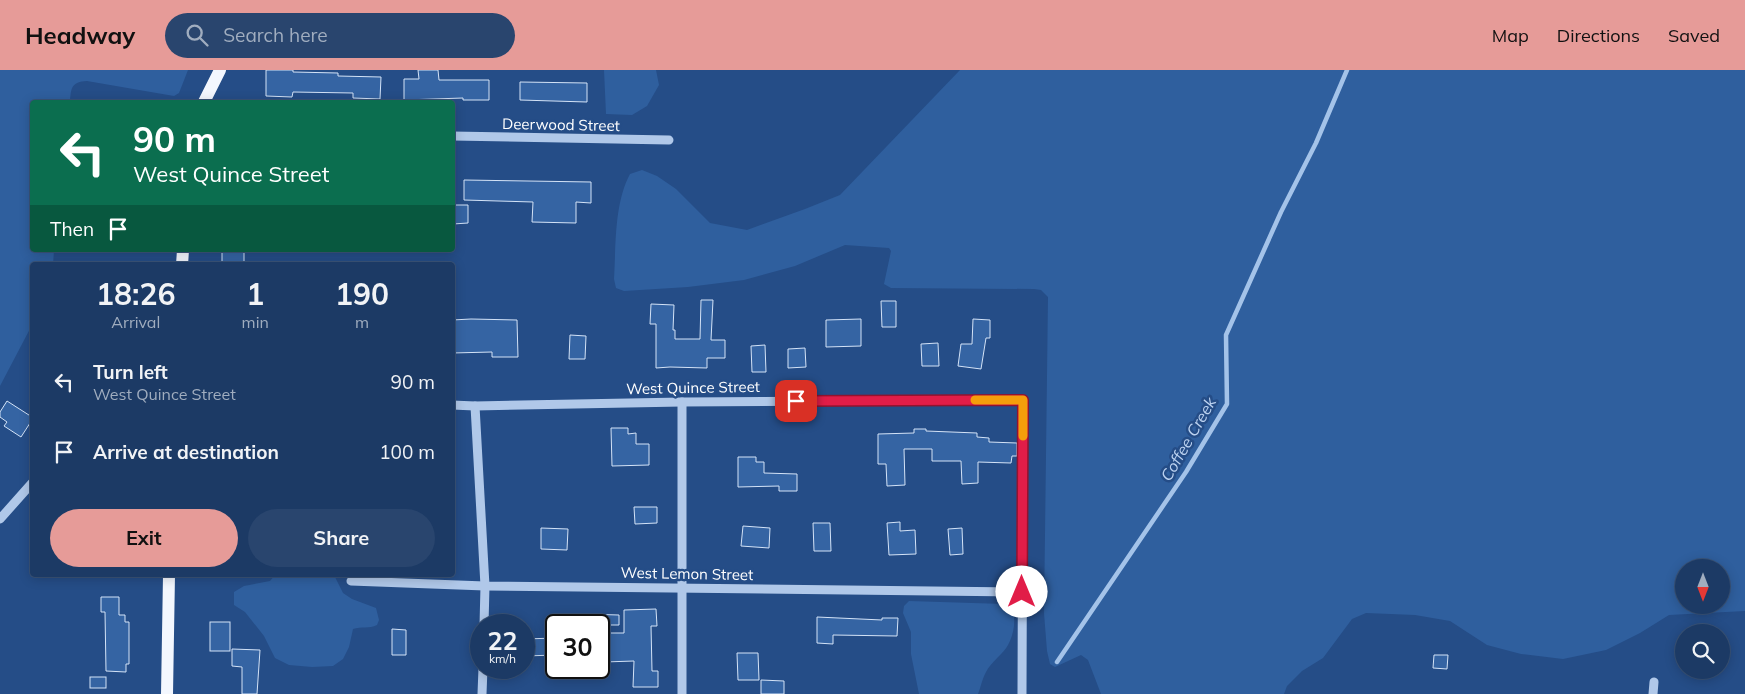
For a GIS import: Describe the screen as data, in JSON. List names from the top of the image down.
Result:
{
  "streets": {
    "street": ["Deerwood Street", "West Quince Street", "West Lemon Street"]
  },
  "crossings": [
    ["West Quince Street", "West Lemon Street"]
  ],
  "water": ["Coffee Creek"],
  "north": "bottom",
  "page": {
    "header": "Headway",
    "search": "Search here",
    "nav": ["Map", "Directions", "Saved"],
    "turn": ["90 m", "West Quince Street"],
    "then": "Then",
    "eta": [
      "18:26",
      "Arrival",
      "1",
      "min",
      "190",
      "m"
    ],
    "list": [
      {
        "name": "Turn left",
        "note": "West Quince Street",
        "value": "90 m"
      },
      {
        "name": "Arrive at destination",
        "value": "100 m"
      }
    ],
    "buttons": ["Exit", "Share"],
    "speed": "22 km/h",
    "limit": "30"
  }
}
